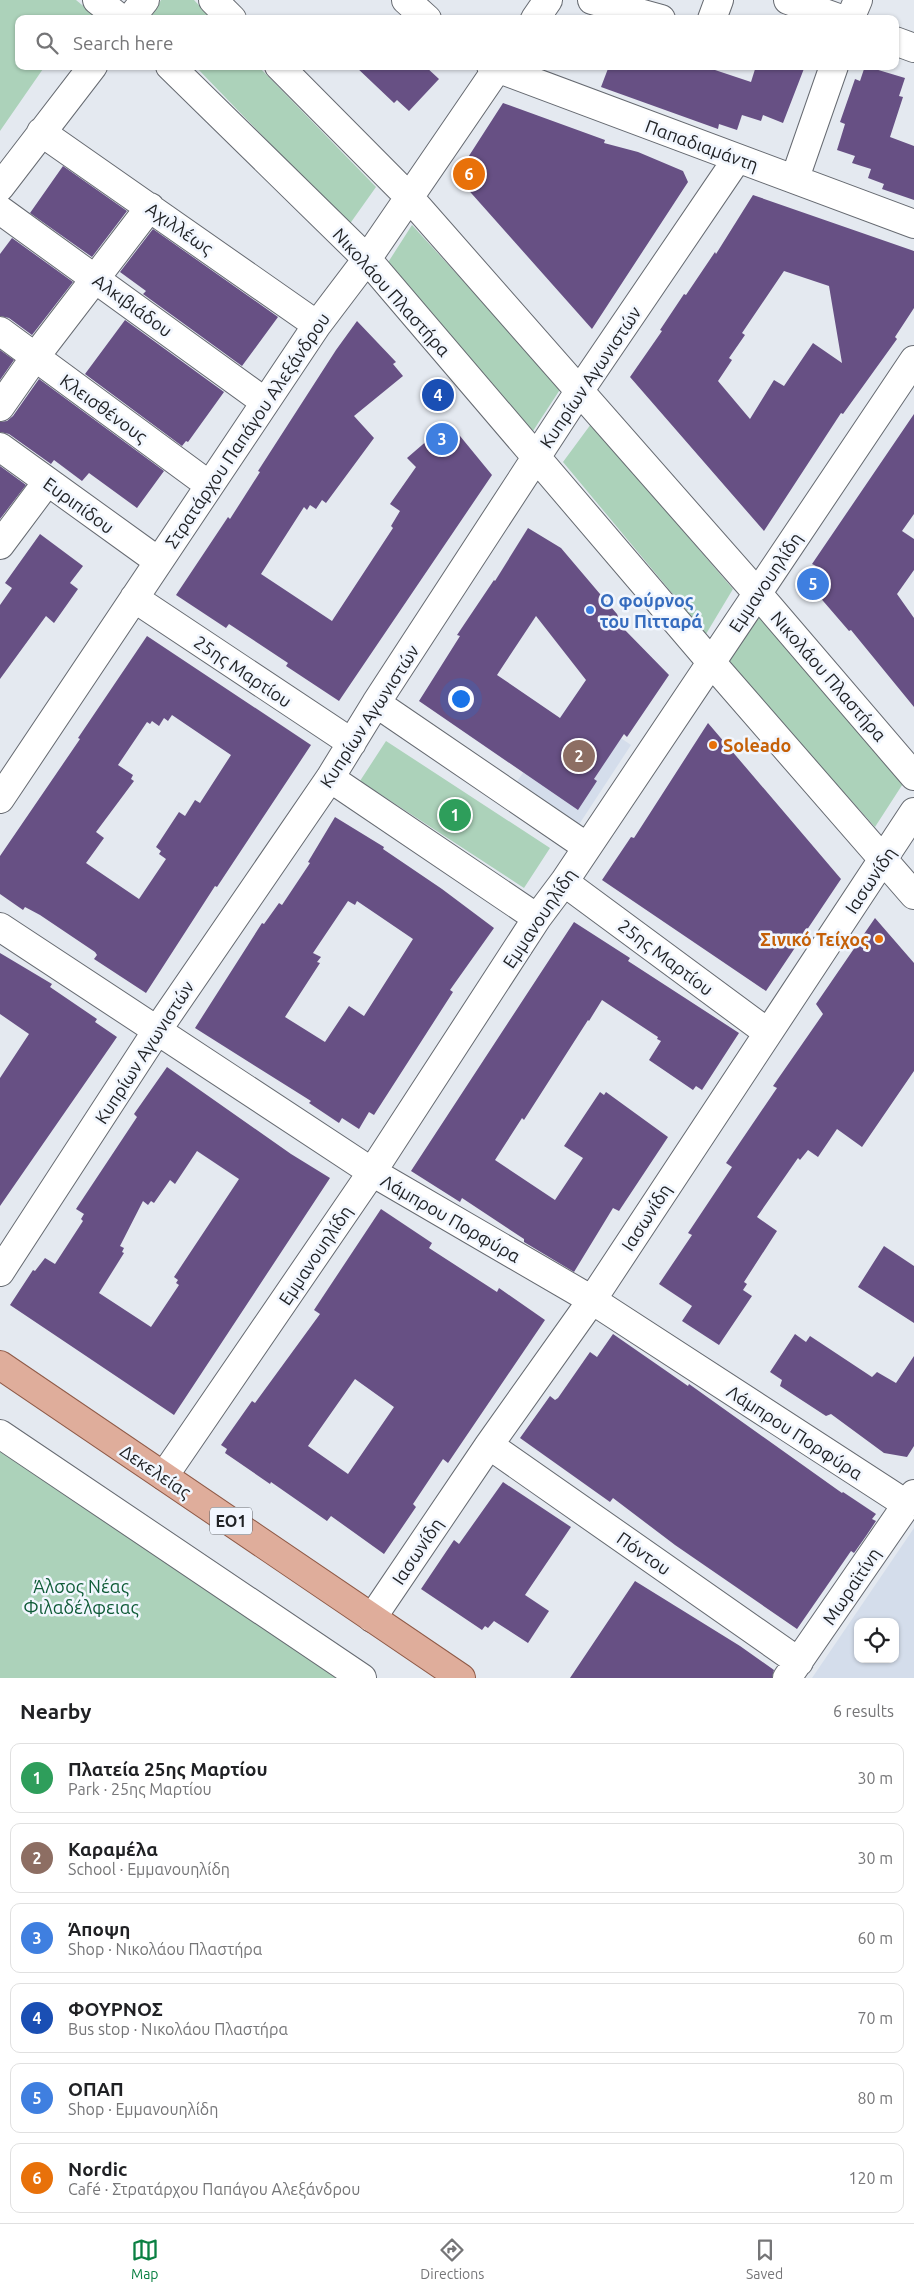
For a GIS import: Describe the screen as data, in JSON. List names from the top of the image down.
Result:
{
  "streets": {
    "main road": ["Δεκελείας", "ΕΟ1"],
    "street": [
      "Παπαδιαμάντη",
      "Αχιλλέως",
      "Νικολάου Πλαστήρα",
      "Αλκιβιάδου",
      "Κυπρίων Αγωνιστών",
      "Κλεισθένους",
      "Στρατάρχου Παπάγου Αλεξάνδρου",
      "Ευριπίδου",
      "Εμμανουηλίδη",
      "25ης Μαρτίου",
      "Ιασωνίδη",
      "Λάμπρου Πορφύρα",
      "Πόντου",
      "Μωραϊτίνη"
    ]
  },
  "crossings": [
    ["Παπαδιαμάντη", "Κυπρίων Αγωνιστών"],
    ["Αχιλλέως", "Στρατάρχου Παπάγου Αλεξάνδρου"],
    ["Νικολάου Πλαστήρα", "Κυπρίων Αγωνιστών"],
    ["Νικολάου Πλαστήρα", "Στρατάρχου Παπάγου Αλεξάνδρου"],
    ["Νικολάου Πλαστήρα", "Εμμανουηλίδη"],
    ["Νικολάου Πλαστήρα", "Ιασωνίδη"],
    ["Αλκιβιάδου", "Στρατάρχου Παπάγου Αλεξάνδρου"],
    ["Κυπρίων Αγωνιστών", "25ης Μαρτίου"],
    ["Κυπρίων Αγωνιστών", "Λάμπρου Πορφύρα"],
    ["Κλεισθένους", "Στρατάρχου Παπάγου Αλεξάνδρου"],
    ["Στρατάρχου Παπάγου Αλεξάνδρου", "Ευριπίδου"],
    ["Στρατάρχου Παπάγου Αλεξάνδρου", "25ης Μαρτίου"],
    ["Εμμανουηλίδη", "25ης Μαρτίου"],
    ["Εμμανουηλίδη", "Λάμπρου Πορφύρα"],
    ["Εμμανουηλίδη", "Δεκελείας"],
    ["25ης Μαρτίου", "Ιασωνίδη"],
    ["Ιασωνίδη", "Λάμπρου Πορφύρα"],
    ["Ιασωνίδη", "Δεκελείας"],
    ["Ιασωνίδη", "Πόντου"],
    ["Λάμπρου Πορφύρα", "Μωραϊτίνη"],
    ["Πόντου", "Μωραϊτίνη"]
  ],
  "parks": ["Άλσος Νέας Φιλαδέλφειας"],
  "places": ["Ο φούρνος του Πιτταρά", "Soleado", "Σινικό Τείχος"],
  "page": {
    "search": "Search here",
    "pins": [
      "6",
      "4",
      "3",
      "5",
      "2",
      "1"
    ],
    "heading": ["Nearby", "6 results"],
    "list": [
      {
        "mark": "1",
        "name": "Πλατεία 25ης Μαρτίου",
        "note": "Park · 25ης Μαρτίου",
        "value": "30 m"
      },
      {
        "mark": "2",
        "name": "Καραμέλα",
        "note": "School · Εμμανουηλίδη",
        "value": "30 m"
      },
      {
        "mark": "3",
        "name": "Άποψη",
        "note": "Shop · Νικολάου Πλαστήρα",
        "value": "60 m"
      },
      {
        "mark": "4",
        "name": "ΦΟΥΡΝΟΣ",
        "note": "Bus stop · Νικολάου Πλαστήρα",
        "value": "70 m"
      },
      {
        "mark": "5",
        "name": "ΟΠΑΠ",
        "note": "Shop · Εμμανουηλίδη",
        "value": "80 m"
      },
      {
        "mark": "6",
        "name": "Nordic",
        "note": "Café · Στρατάρχου Παπάγου Αλεξάνδρου",
        "value": "120 m"
      }
    ],
    "nav": ["Map", "Directions", "Saved"]
  }
}
